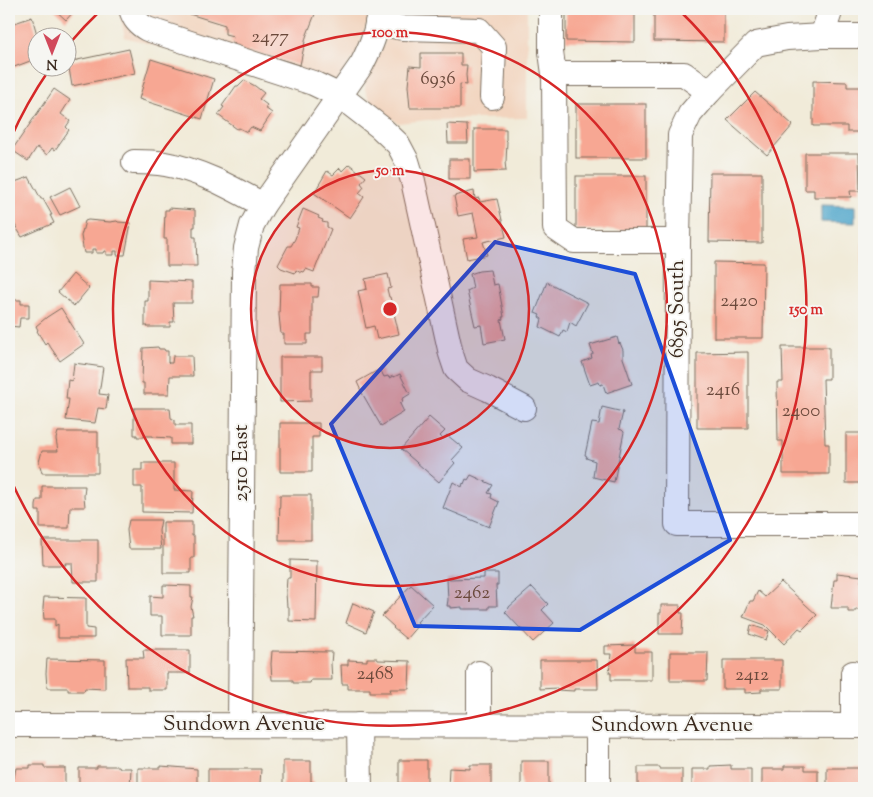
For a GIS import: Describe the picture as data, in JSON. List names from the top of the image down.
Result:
{
  "streets": {
    "street": ["6895 South", "2510 East", "Sundown Avenue"]
  },
  "crossings": [
    ["2510 East", "Sundown Avenue"]
  ],
  "house_numbers": [
    "2477",
    "6936",
    "2420",
    "2416",
    "2400",
    "2462",
    "2468",
    "2412"
  ],
  "north": "bottom",
  "rings": ["100 m", "50 m", "150 m"]
}
